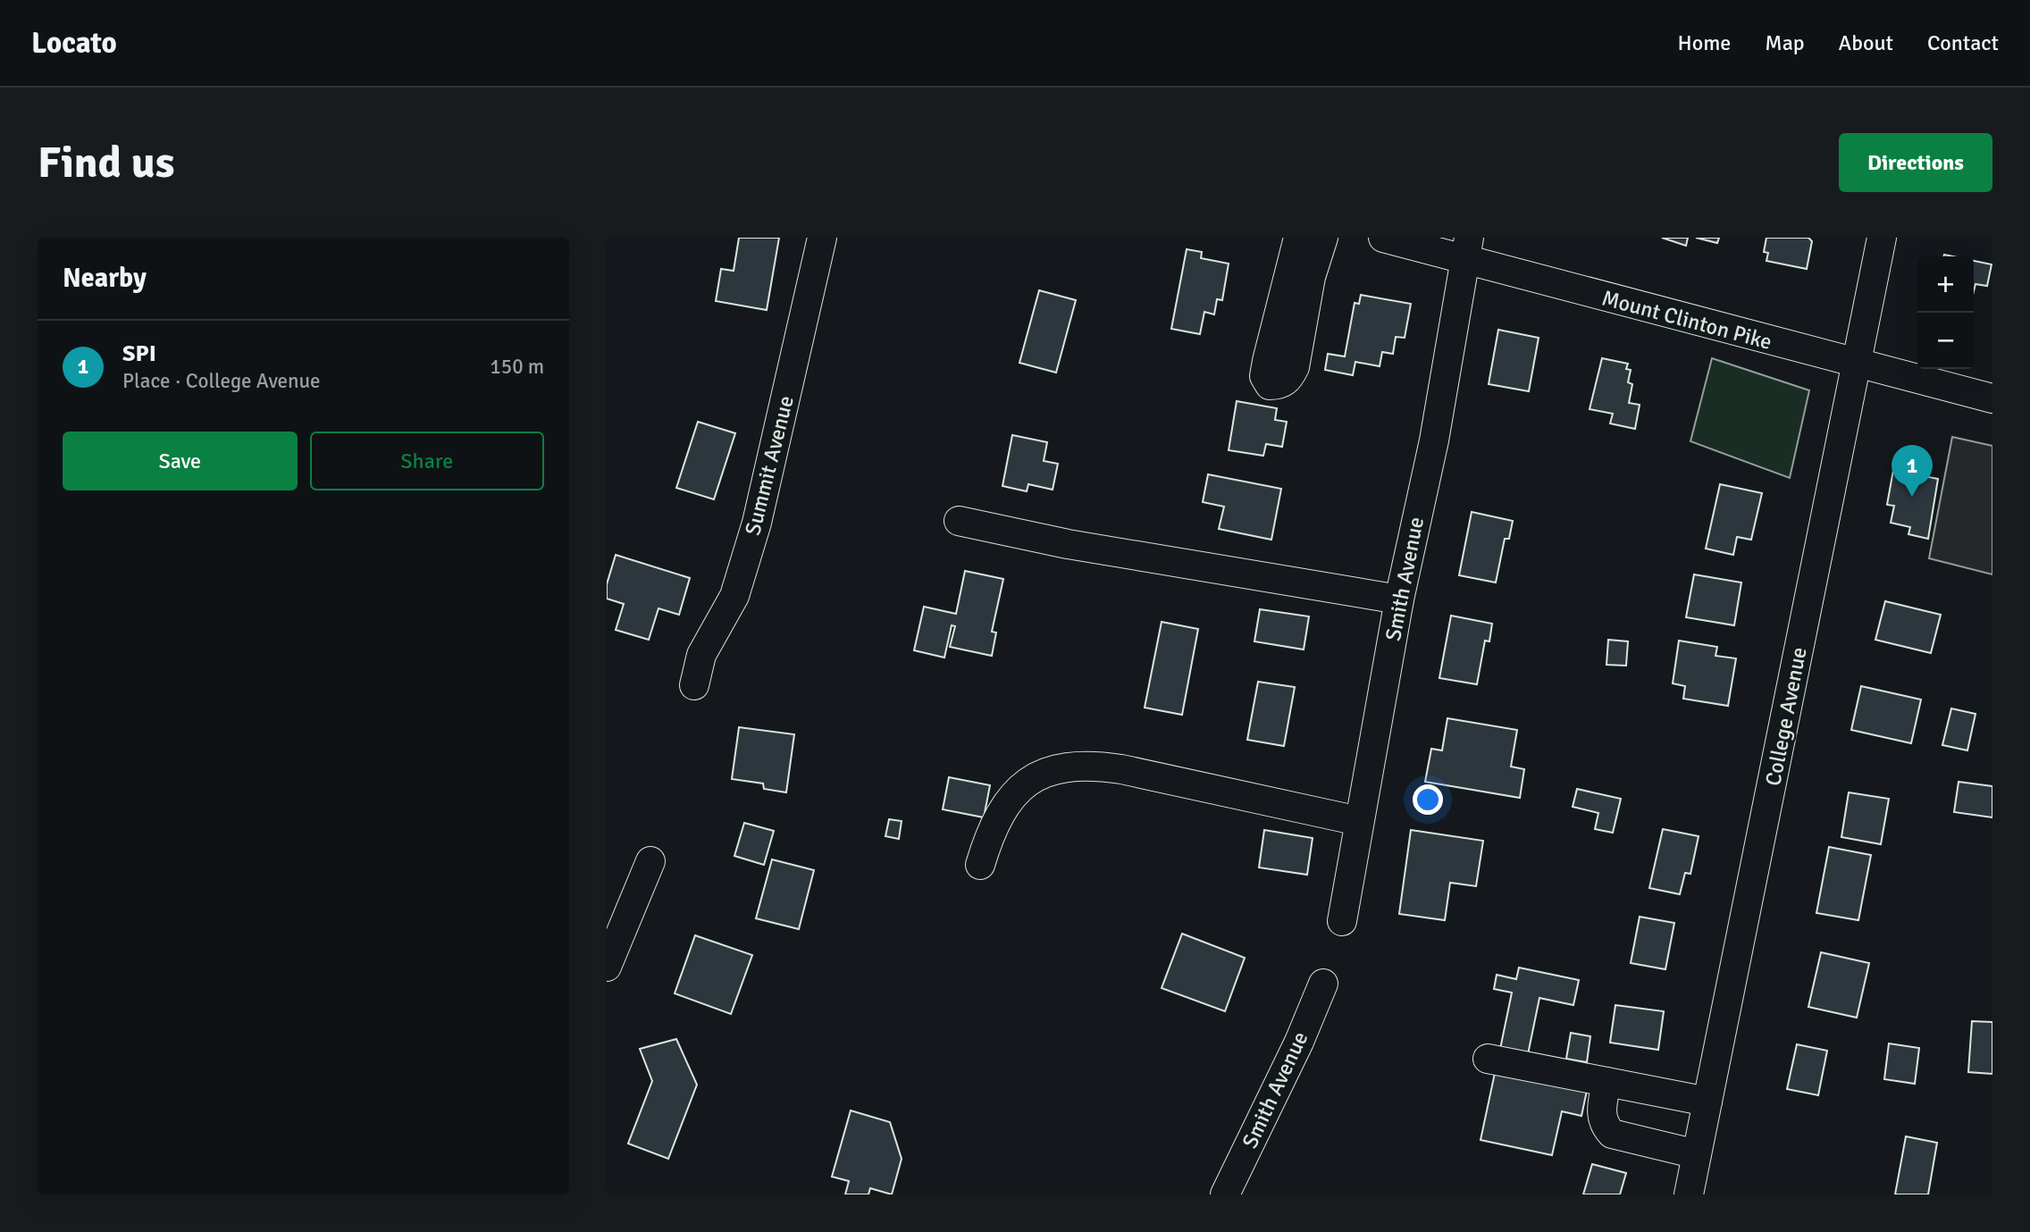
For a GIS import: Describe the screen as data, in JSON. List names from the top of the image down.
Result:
{
  "streets": {
    "street": [
      "Mount Clinton Pike",
      "Summit Avenue",
      "Smith Avenue",
      "College Avenue"
    ]
  },
  "crossings": [
    ["Mount Clinton Pike", "Smith Avenue"],
    ["Mount Clinton Pike", "College Avenue"]
  ],
  "page": {
    "header": "Locato",
    "nav": [
      "Home",
      "Map",
      "About",
      "Contact"
    ],
    "buttons": [
      "Directions",
      ["Save", "Share"]
    ],
    "title": "Find us",
    "heading": "Nearby",
    "map_buttons": ["+", "−"],
    "list": [
      {
        "mark": "1",
        "name": "SPI",
        "note": "Place · College Avenue",
        "value": "150 m"
      }
    ],
    "pins": "1"
  }
}
